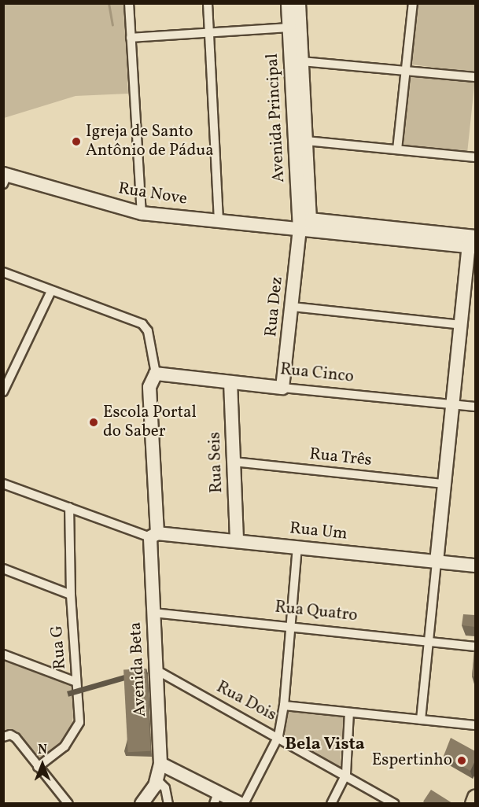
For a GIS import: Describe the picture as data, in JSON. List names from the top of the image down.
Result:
{
  "streets": {
    "street": [
      "Avenida Principal",
      "Rua Nove",
      "Rua Dez",
      "Rua Cinco",
      "Rua Três",
      "Rua Seis",
      "Rua Um",
      "Rua Quatro",
      "Rua G",
      "Avenida Beta",
      "Rua Dois"
    ]
  },
  "crossings": [
    ["Avenida Principal", "Rua Nove"],
    ["Avenida Principal", "Rua Dez"],
    ["Rua Nove", "Rua Dez"],
    ["Rua Dez", "Rua Cinco"],
    ["Rua Cinco", "Rua Seis"],
    ["Rua Cinco", "Avenida Beta"],
    ["Rua Três", "Rua Seis"],
    ["Rua Seis", "Rua Um"],
    ["Rua Um", "Avenida Beta"],
    ["Rua Quatro", "Avenida Beta"],
    ["Avenida Beta", "Rua Dois"]
  ],
  "districts": ["Bela Vista"],
  "places": ["Igreja de Santo Antônio de Pádua", "Escola Portal do Saber", "Espertinho"],
  "north": "top"
}
